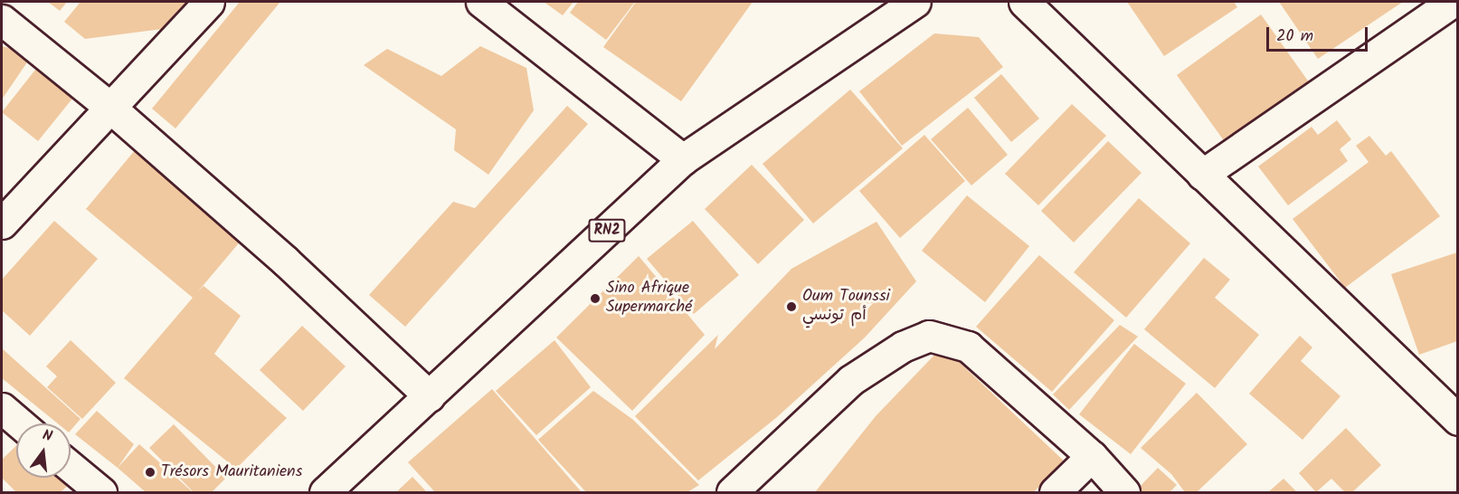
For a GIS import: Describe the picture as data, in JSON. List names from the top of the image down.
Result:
{
  "streets": {
    "main road": ["RN2"]
  },
  "places": ["Sino Afrique Supermarché", "Oum Tounssi أم تونسي", "Trésors Mauritaniens"],
  "scale_bar": "20 m",
  "north": "top"
}
